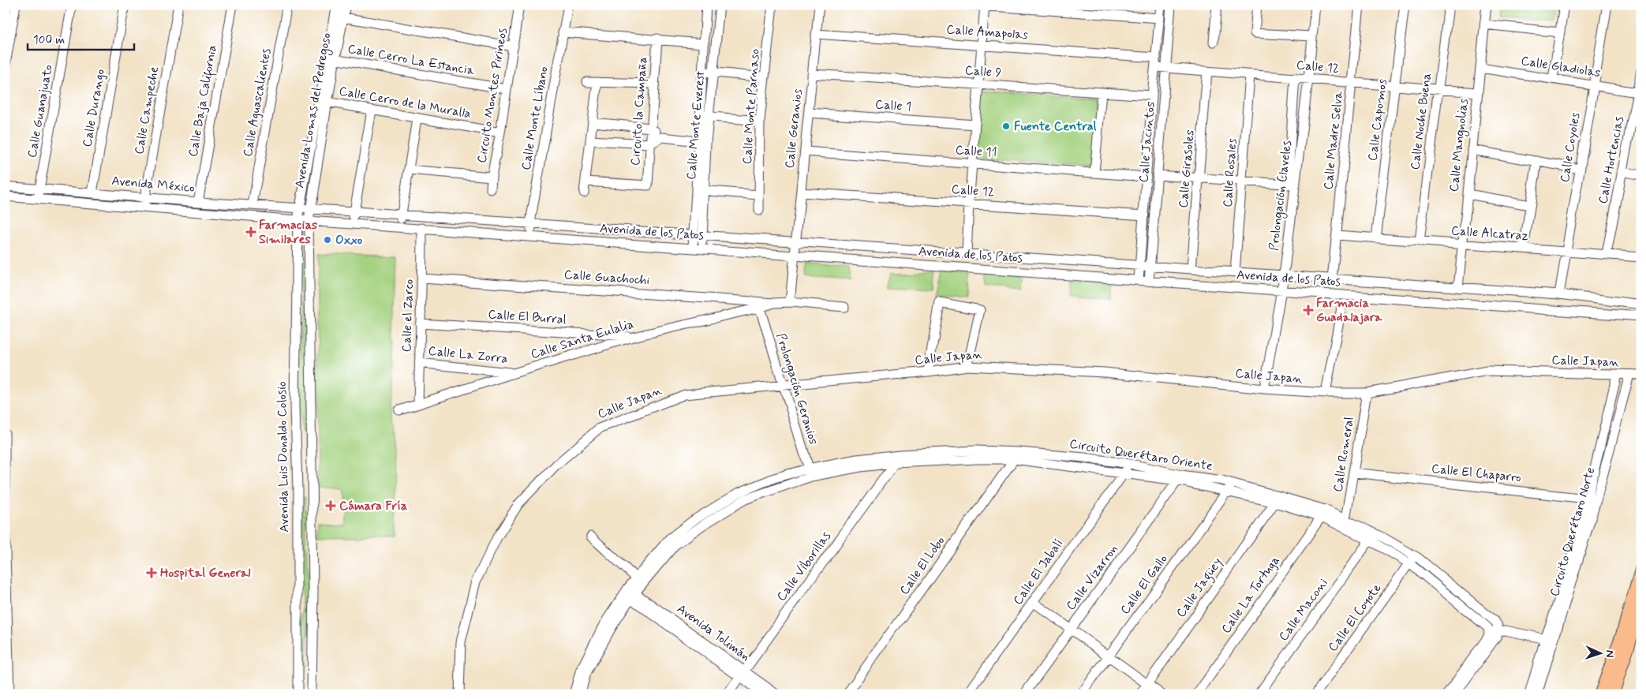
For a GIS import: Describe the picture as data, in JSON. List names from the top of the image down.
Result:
{
  "streets": {
    "street": [
      "Calle Amapolas",
      "Calle Cerro La Estancia",
      "Calle 12",
      "Calle Gladiolas",
      "Calle 9",
      "Circuito Montes Pirineos",
      "Calle Baja California",
      "Calle Aguascalientes",
      "Calle Cerro de la Muralla",
      "Calle 1",
      "Calle Monte Parnaso",
      "Calle Durango",
      "Calle Campeche",
      "Avenida Lomas del Pedregoso",
      "Calle Guanajuato",
      "Circuito la Campaña",
      "Calle Monte Líbano",
      "Calle Capomos",
      "Calle Noche Buena",
      "Calle Monte Everest",
      "Calle Geranios",
      "Calle Madre Selva",
      "Calle Jacintos",
      "Calle Mangnolias",
      "Calle Coyoles",
      "Calle 11",
      "Calle Hortencias",
      "Calle Girasoles",
      "Calle Rosales",
      "Avenida México",
      "Prolongación Claveles",
      "Avenida de los Patos",
      "Calle Alcatraz",
      "Calle Guachochi",
      "Calle el Zarco",
      "Calle El Burral",
      "Calle Santa Eulalia",
      "Calle La Zorra",
      "Calle Japan",
      "Prolongación Geranios",
      "Calle Romeral",
      "Circuito Querétaro Oriente",
      "Avenida Luis Donaldo Colosio",
      "Calle El Chaparro",
      "Circuito Querétaro Norte",
      "Calle El Lobo",
      "Calle Viborillas",
      "Calle El Jabalí",
      "Calle Vizarron",
      "Calle El Gallo",
      "Calle Jagüey",
      "Calle La Tortuga",
      "Calle Maconi",
      "Calle El Coyote",
      "Avenida Tolimán"
    ]
  },
  "crossings": [
    ["Calle Amapolas", "Calle 12"],
    ["Calle Amapolas", "Calle Geranios"],
    ["Calle Amapolas", "Calle Jacintos"],
    ["Calle Cerro La Estancia", "Circuito Montes Pirineos"],
    ["Calle Cerro La Estancia", "Avenida Lomas del Pedregoso"],
    ["Calle 12", "Calle Capomos"],
    ["Calle 12", "Calle Noche Buena"],
    ["Calle 12", "Calle Geranios"],
    ["Calle 12", "Calle Madre Selva"],
    ["Calle 12", "Calle Jacintos"],
    ["Calle 12", "Calle Mangnolias"],
    ["Calle 12", "Calle Girasoles"],
    ["Calle 12", "Calle Rosales"],
    ["Calle 12", "Prolongación Claveles"],
    ["Calle Gladiolas", "Calle Mangnolias"],
    ["Calle Gladiolas", "Calle Coyoles"],
    ["Calle Gladiolas", "Calle Hortencias"],
    ["Calle 9", "Calle Geranios"],
    ["Calle 9", "Calle Jacintos"],
    ["Circuito Montes Pirineos", "Calle Cerro de la Muralla"],
    ["Calle Baja California", "Avenida México"],
    ["Calle Aguascalientes", "Avenida México"],
    ["Calle Cerro de la Muralla", "Avenida Lomas del Pedregoso"],
    ["Calle 1", "Calle Geranios"],
    ["Calle Durango", "Avenida México"],
    ["Calle Campeche", "Avenida México"],
    ["Avenida Lomas del Pedregoso", "Avenida México"],
    ["Avenida Lomas del Pedregoso", "Avenida de los Patos"],
    ["Avenida Lomas del Pedregoso", "Avenida Luis Donaldo Colosio"],
    ["Calle Guanajuato", "Avenida México"],
    ["Calle Monte Líbano", "Avenida de los Patos"],
    ["Calle Capomos", "Calle Alcatraz"],
    ["Calle Noche Buena", "Calle Alcatraz"],
    ["Calle Monte Everest", "Avenida de los Patos"],
    ["Calle Geranios", "Calle 11"],
    ["Calle Geranios", "Avenida de los Patos"],
    ["Calle Madre Selva", "Avenida de los Patos"],
    ["Calle Madre Selva", "Calle Alcatraz"],
    ["Calle Jacintos", "Calle 11"],
    ["Calle Jacintos", "Avenida de los Patos"],
    ["Calle Mangnolias", "Avenida de los Patos"],
    ["Calle Mangnolias", "Calle Alcatraz"],
    ["Calle Coyoles", "Avenida de los Patos"],
    ["Calle Coyoles", "Calle Alcatraz"],
    ["Calle Hortencias", "Calle Alcatraz"],
    ["Calle Girasoles", "Avenida de los Patos"],
    ["Calle Rosales", "Avenida de los Patos"],
    ["Avenida México", "Avenida de los Patos"],
    ["Avenida México", "Avenida Luis Donaldo Colosio"],
    ["Prolongación Claveles", "Avenida de los Patos"],
    ["Prolongación Claveles", "Calle Japan"],
    ["Avenida de los Patos", "Calle el Zarco"],
    ["Avenida de los Patos", "Avenida Luis Donaldo Colosio"],
    ["Calle Guachochi", "Calle el Zarco"],
    ["Calle Guachochi", "Calle Santa Eulalia"],
    ["Calle Guachochi", "Prolongación Geranios"],
    ["Calle el Zarco", "Calle El Burral"],
    ["Calle el Zarco", "Calle Santa Eulalia"],
    ["Calle el Zarco", "Calle La Zorra"],
    ["Calle El Burral", "Calle Santa Eulalia"],
    ["Calle Santa Eulalia", "Calle La Zorra"],
    ["Calle Santa Eulalia", "Prolongación Geranios"],
    ["Calle Japan", "Prolongación Geranios"],
    ["Calle Japan", "Calle Romeral"],
    ["Calle Japan", "Circuito Querétaro Norte"],
    ["Prolongación Geranios", "Circuito Querétaro Oriente"],
    ["Calle Romeral", "Circuito Querétaro Oriente"],
    ["Calle Romeral", "Calle El Chaparro"],
    ["Circuito Querétaro Oriente", "Calle El Lobo"],
    ["Circuito Querétaro Oriente", "Calle Viborillas"],
    ["Circuito Querétaro Oriente", "Calle El Jabalí"],
    ["Circuito Querétaro Oriente", "Calle Vizarron"],
    ["Circuito Querétaro Oriente", "Calle El Gallo"],
    ["Circuito Querétaro Oriente", "Calle Jagüey"],
    ["Circuito Querétaro Oriente", "Calle La Tortuga"],
    ["Circuito Querétaro Oriente", "Calle Maconi"],
    ["Circuito Querétaro Oriente", "Calle El Coyote"],
    ["Circuito Querétaro Oriente", "Avenida Tolimán"],
    ["Calle El Chaparro", "Circuito Querétaro Norte"],
    ["Calle Viborillas", "Avenida Tolimán"]
  ],
  "places": {
    "other": ["Fuente Central", "Oxxo"],
    "health": [
      "Farmacias Similares",
      "Farmacia Guadalajara",
      "Cámara Fría",
      "Hospital General"
    ]
  },
  "scale_bar": "100 m",
  "north": "right"
}
